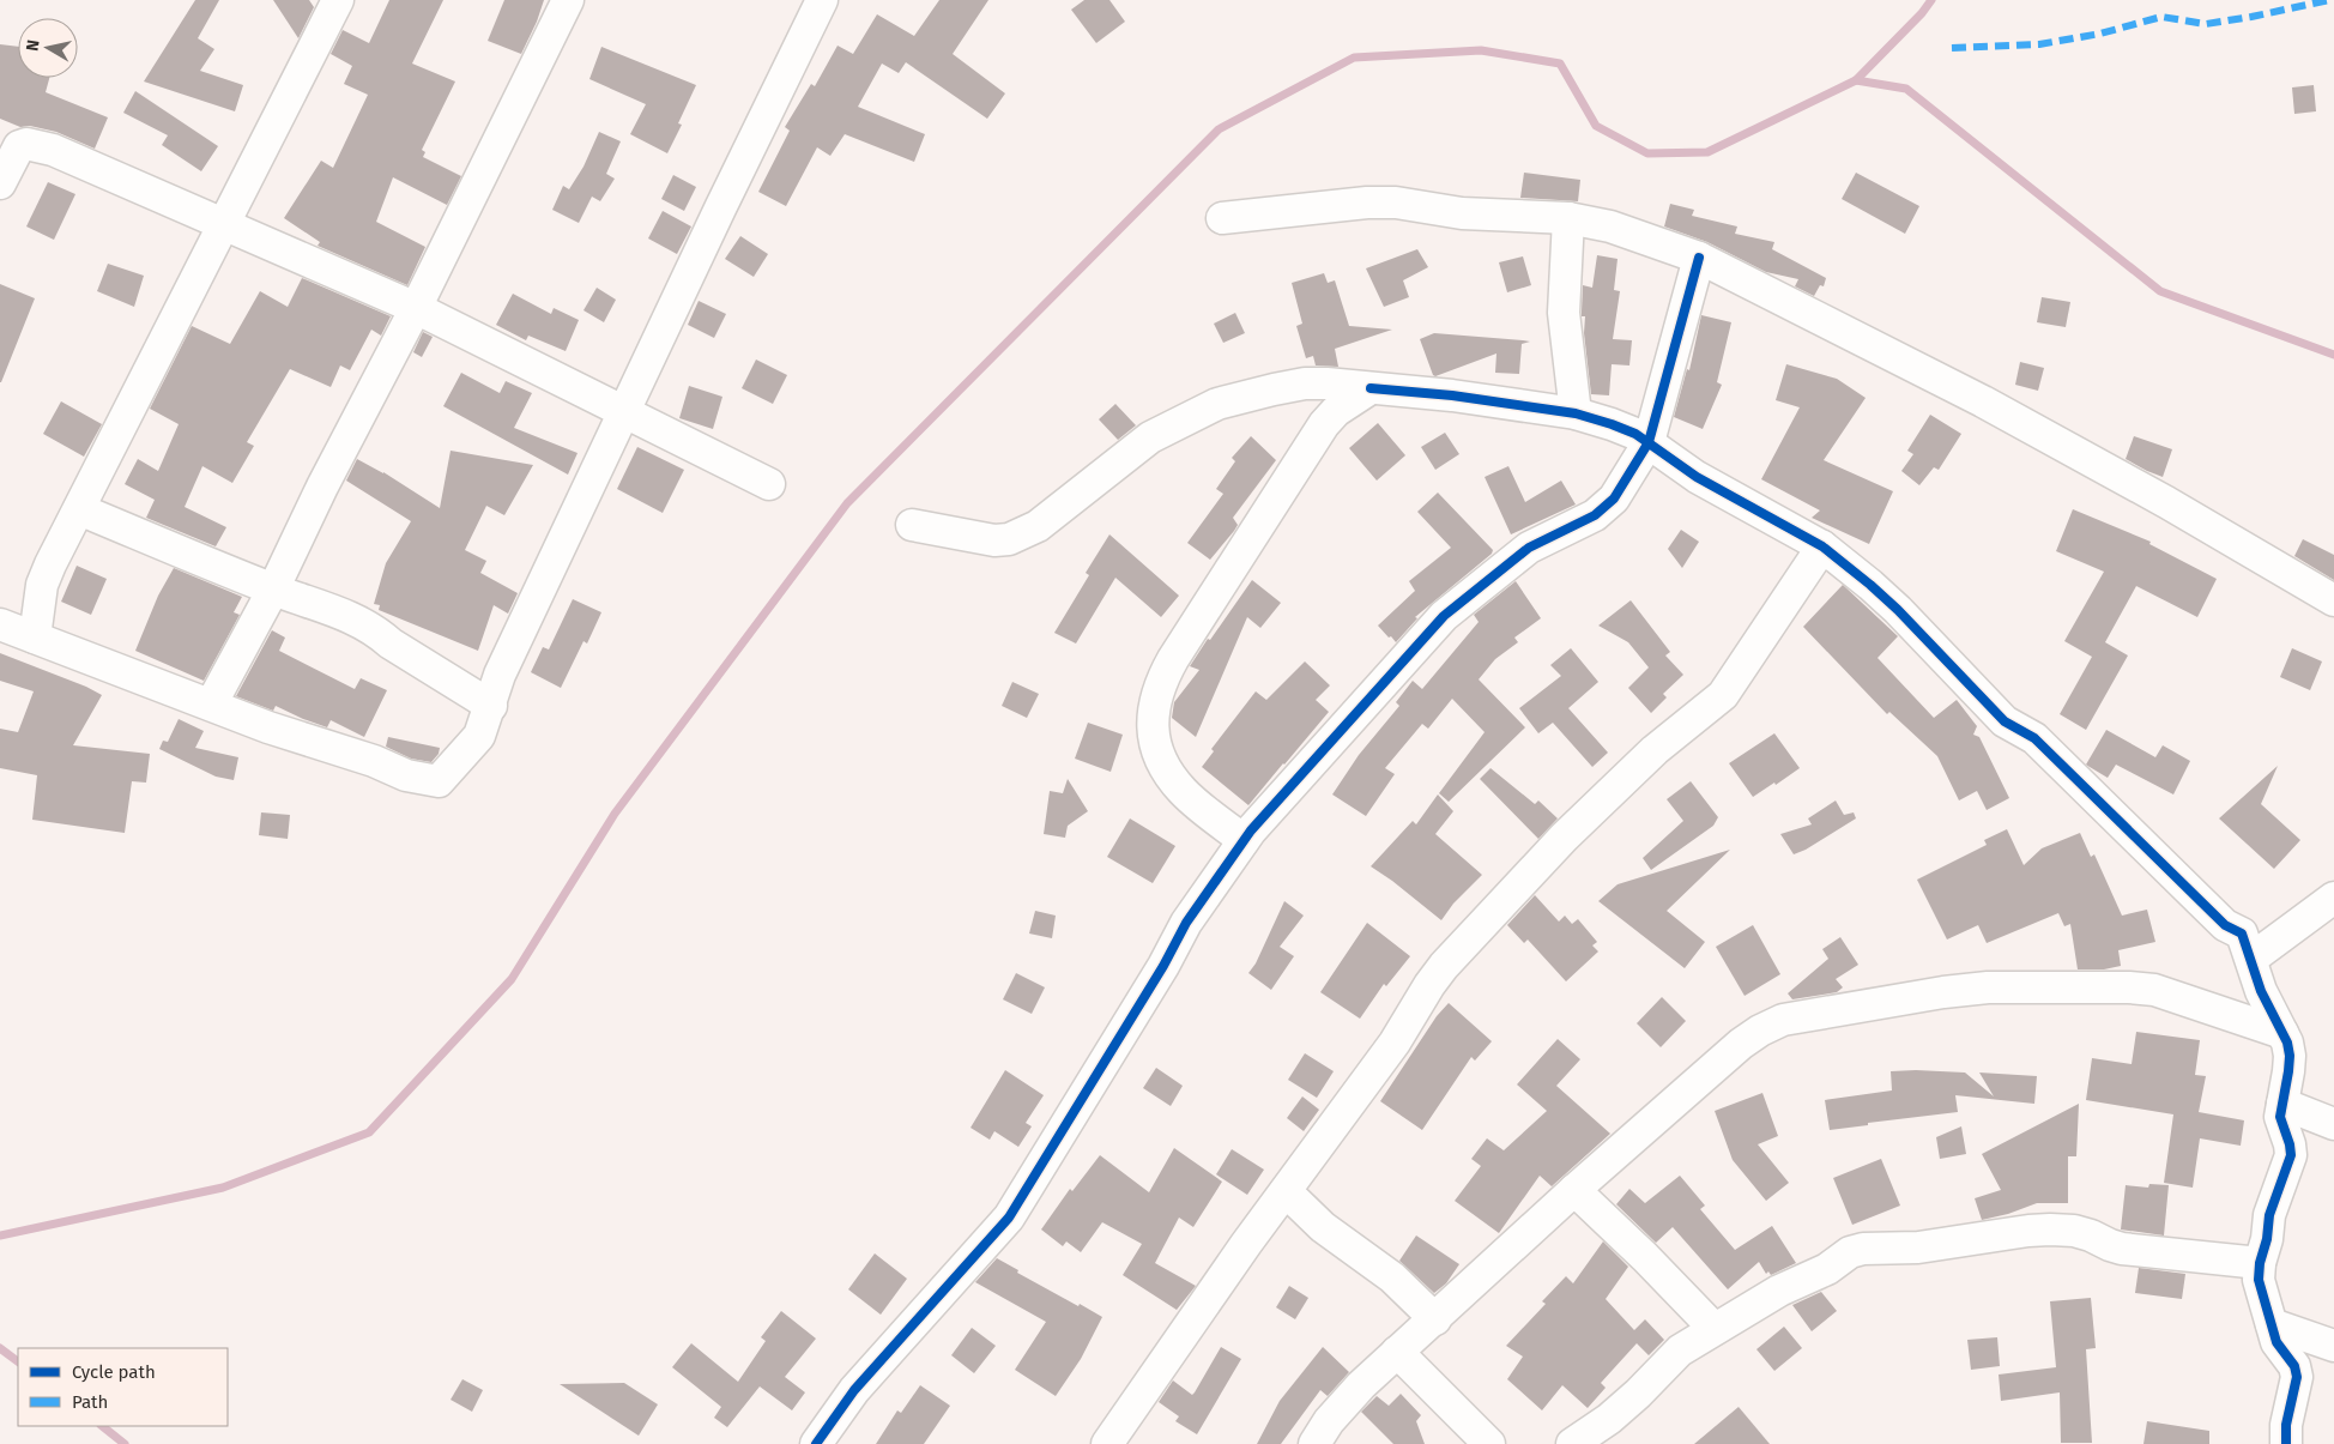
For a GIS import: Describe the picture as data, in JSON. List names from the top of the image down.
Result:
{
  "legend": ["Cycle path", "Path"],
  "north": "left"
}
